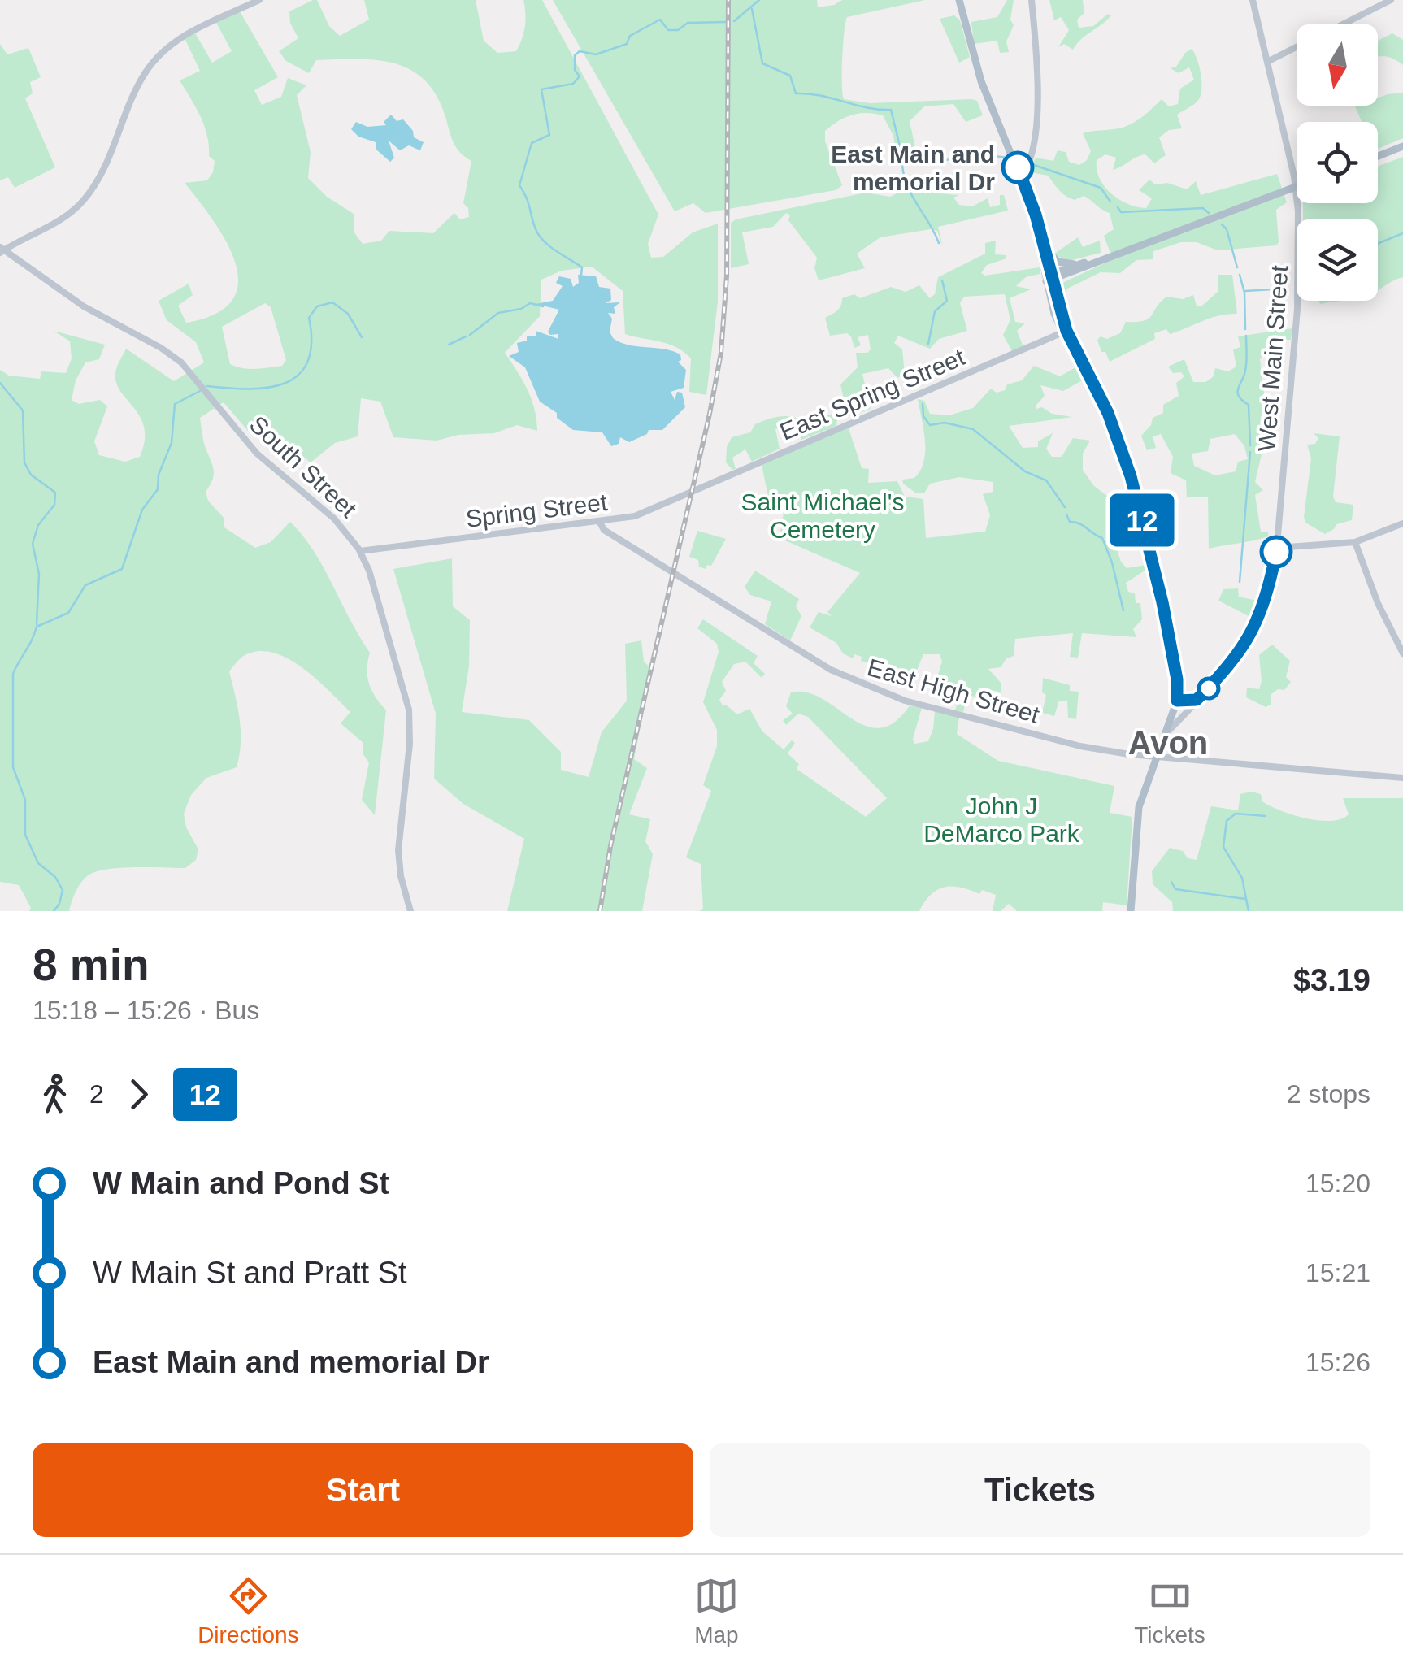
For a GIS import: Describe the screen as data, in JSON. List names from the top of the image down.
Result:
{
  "streets": {
    "main road": [
      "West Main Street",
      "East Spring Street",
      "South Street",
      "Spring Street",
      "East High Street"
    ]
  },
  "crossings": [
    ["East Spring Street", "Spring Street"],
    ["South Street", "Spring Street"],
    ["Spring Street", "East High Street"]
  ],
  "districts": ["Avon"],
  "parks": ["Saint Michael's Cemetery", "John J DeMarco Park"],
  "places": ["East Main and memorial Dr"],
  "lines": ["bus line 12"],
  "north": "bottom",
  "page": {
    "on_map": "12",
    "heading": ["8 min", "15:18 – 15:26 · Bus", "$3.19"],
    "legs": ["2", "12", "2 stops"],
    "list": [
      {
        "name": "W Main and Pond St",
        "value": "15:20"
      },
      {
        "name": "W Main St and Pratt St",
        "value": "15:21"
      },
      {
        "name": "East Main and memorial Dr",
        "value": "15:26"
      }
    ],
    "buttons": ["Start", "Tickets"],
    "tabs": ["Directions", "Map", "Tickets"]
  }
}
